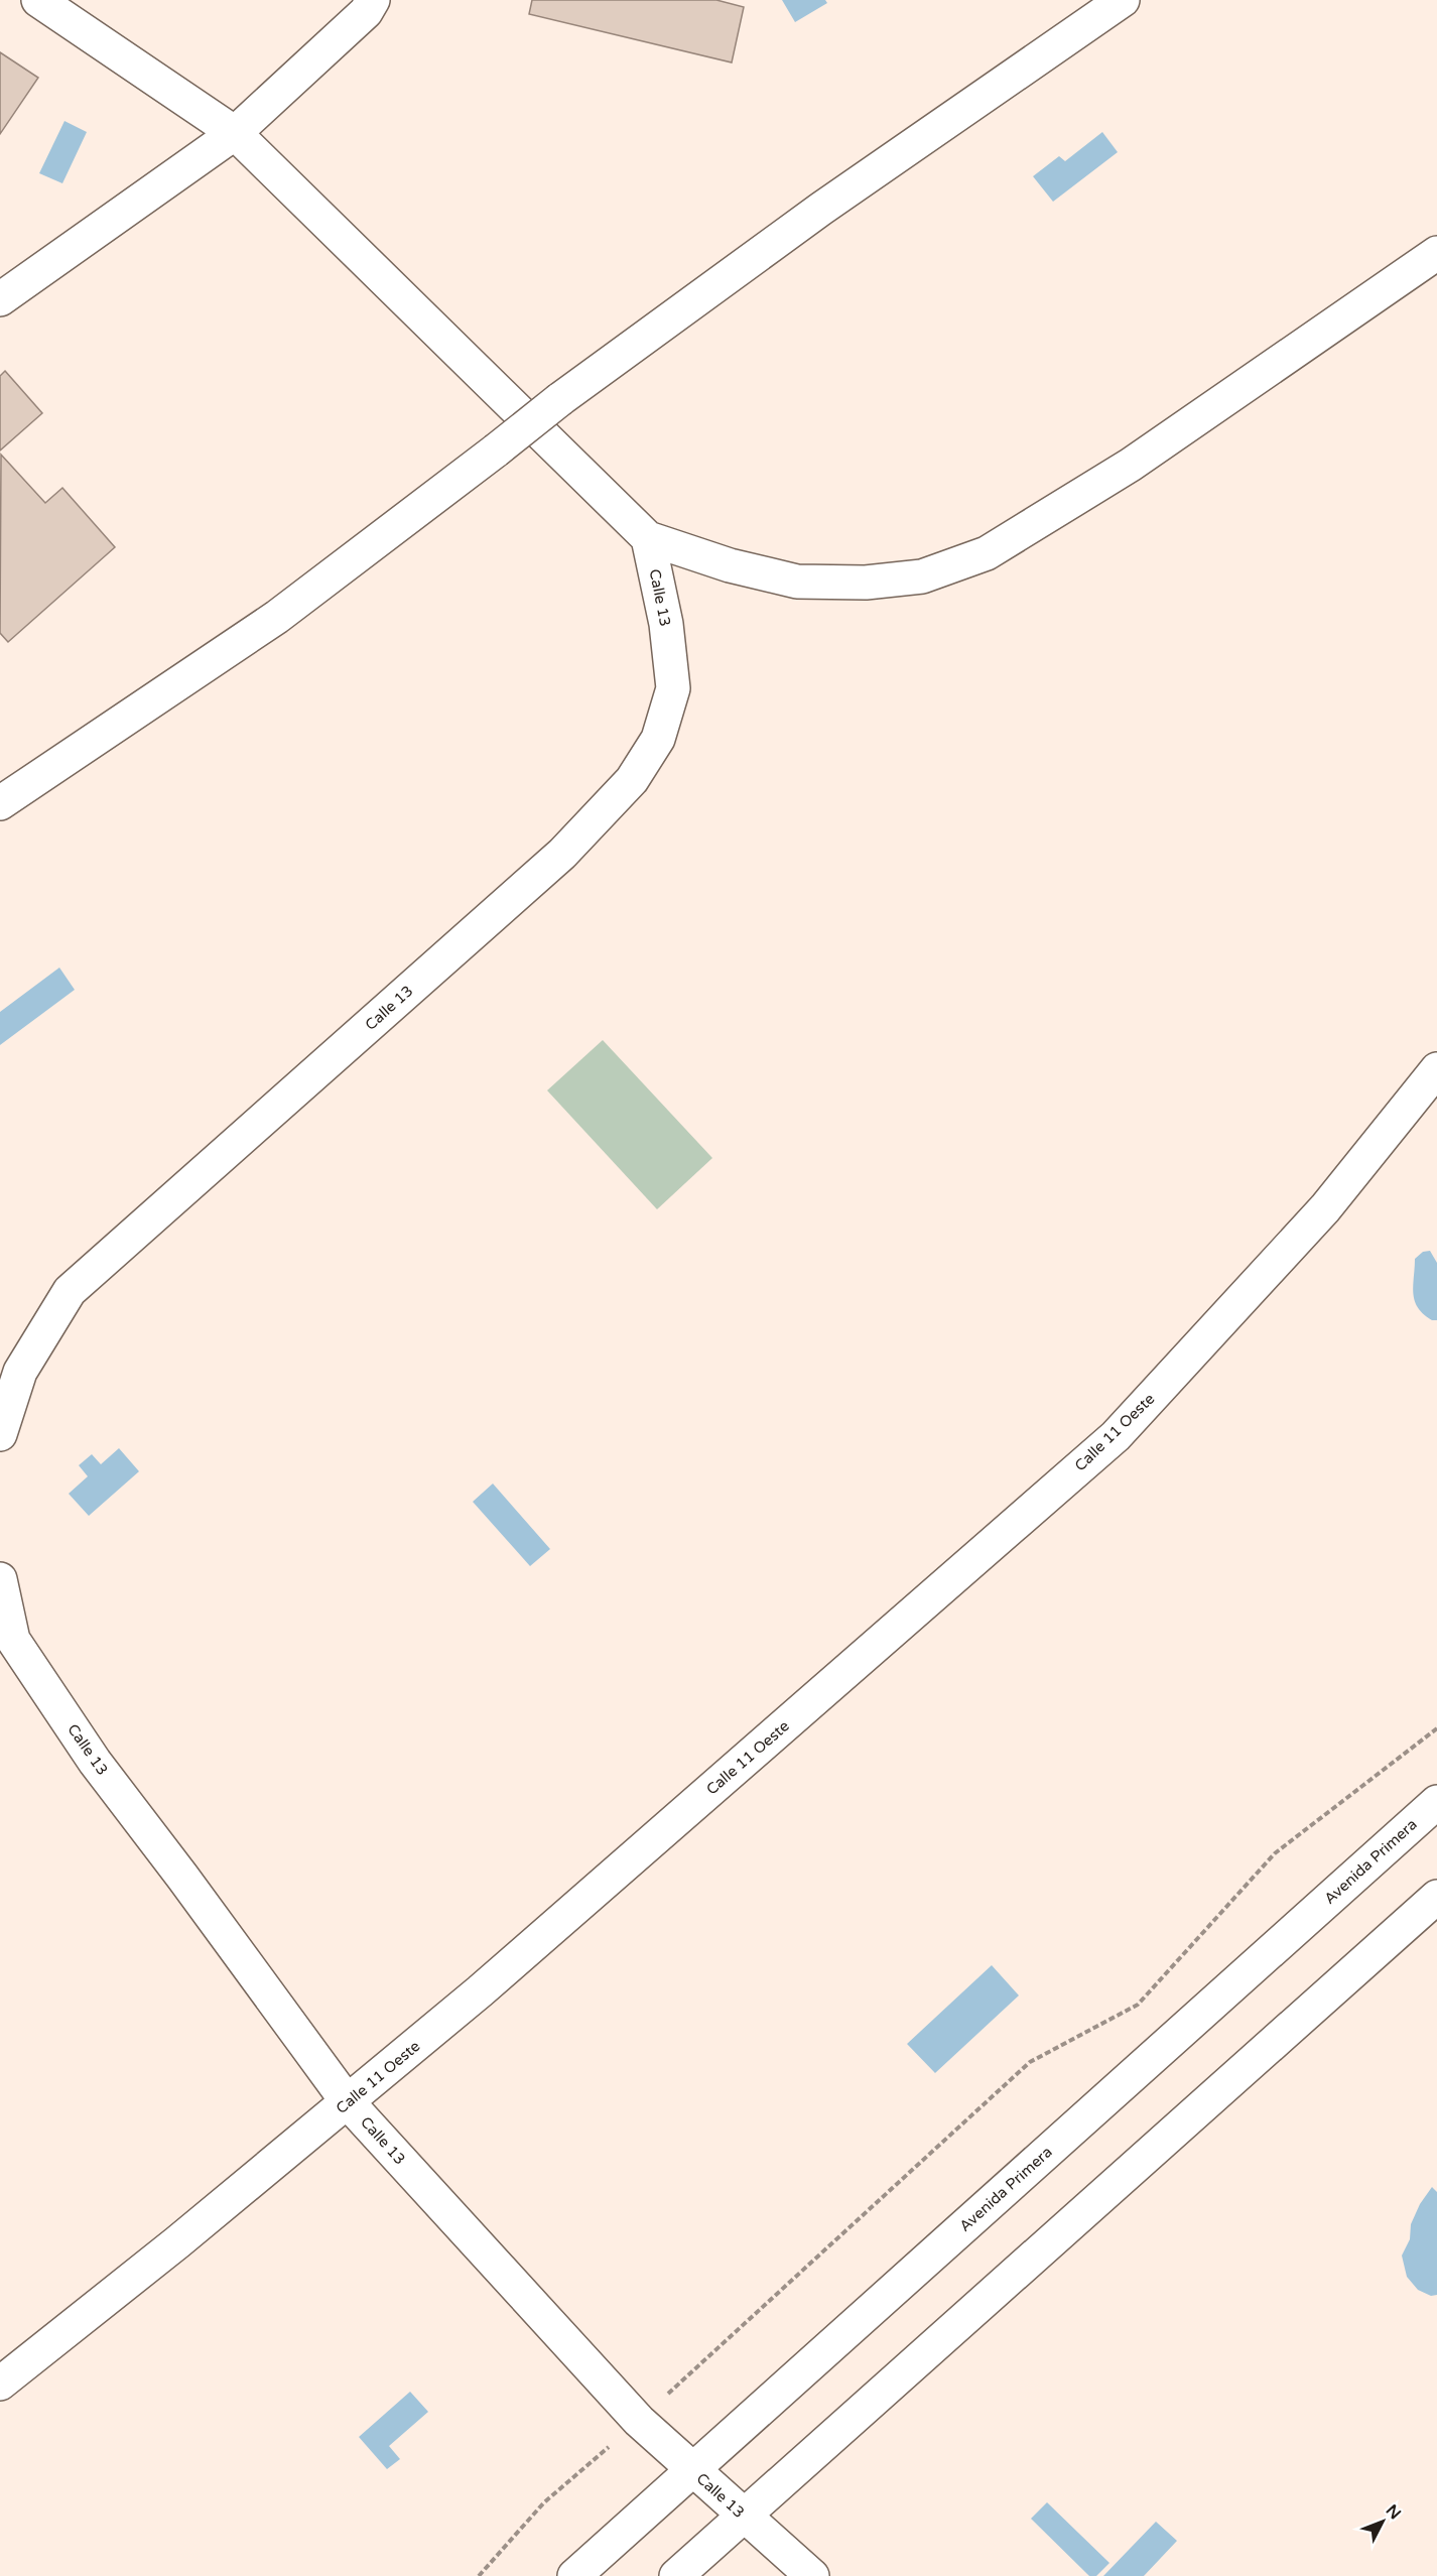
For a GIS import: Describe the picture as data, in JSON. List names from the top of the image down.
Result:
{
  "streets": {
    "street": ["Calle 13", "Calle 11 Oeste", "Avenida Primera"]
  },
  "crossings": [
    ["Calle 13", "Calle 11 Oeste"],
    ["Calle 13", "Avenida Primera"]
  ],
  "north": "top right"
}
